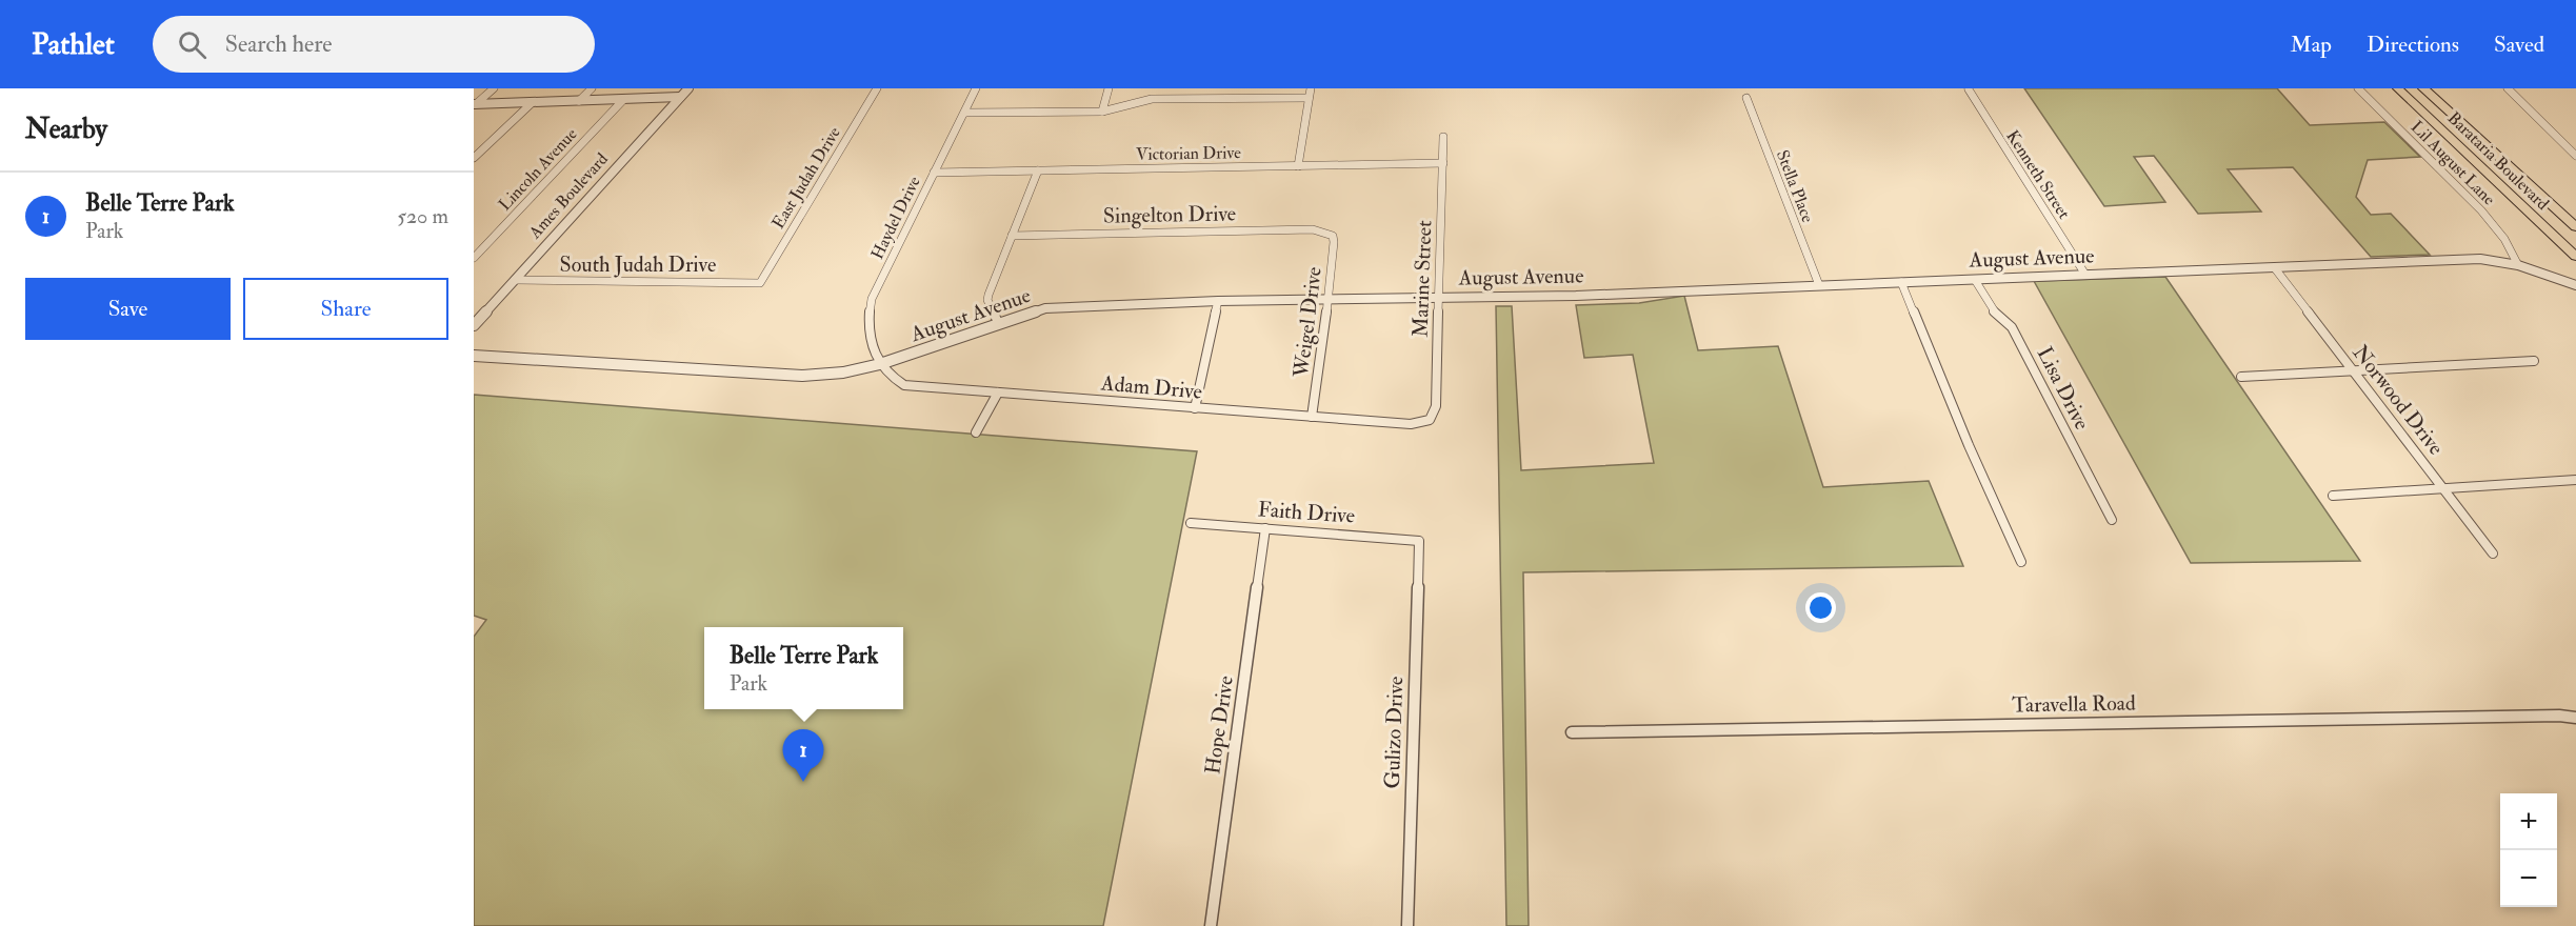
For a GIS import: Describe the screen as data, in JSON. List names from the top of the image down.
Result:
{
  "streets": {
    "main road": ["Barataria Boulevard"],
    "street": [
      "Victorian Drive",
      "Lil August Lane",
      "Lincoln Avenue",
      "Kenneth Street",
      "East Judah Drive",
      "Stella Place",
      "Ames Boulevard",
      "Singelton Drive",
      "Haydel Drive",
      "August Avenue",
      "South Judah Drive",
      "Marine Street",
      "Weigel Drive",
      "Adam Drive",
      "Lisa Drive",
      "Norwood Drive",
      "Faith Drive",
      "Taravella Road",
      "Hope Drive",
      "Gulizo Drive"
    ]
  },
  "crossings": [
    ["Victorian Drive", "Haydel Drive"],
    ["Victorian Drive", "Marine Street"],
    ["Lil August Lane", "August Avenue"],
    ["Kenneth Street", "August Avenue"],
    ["East Judah Drive", "South Judah Drive"],
    ["Stella Place", "August Avenue"],
    ["Ames Boulevard", "South Judah Drive"],
    ["Singelton Drive", "Weigel Drive"],
    ["Haydel Drive", "August Avenue"],
    ["Haydel Drive", "Adam Drive"],
    ["August Avenue", "Marine Street"],
    ["August Avenue", "Weigel Drive"],
    ["August Avenue", "Adam Drive"],
    ["August Avenue", "Lisa Drive"],
    ["August Avenue", "Norwood Drive"],
    ["Marine Street", "Adam Drive"],
    ["Weigel Drive", "Adam Drive"],
    ["Faith Drive", "Hope Drive"],
    ["Faith Drive", "Gulizo Drive"]
  ],
  "page": {
    "header": "Pathlet",
    "search": "Search here",
    "nav": ["Map", "Directions", "Saved"],
    "heading": "Nearby",
    "list": [
      {
        "mark": "1",
        "name": "Belle Terre Park",
        "note": "Park",
        "value": "520 m"
      }
    ],
    "buttons": ["Save", "Share"],
    "popup": ["Belle Terre Park", "Park"],
    "pins": "1",
    "map_buttons": ["+", "−"]
  }
}
